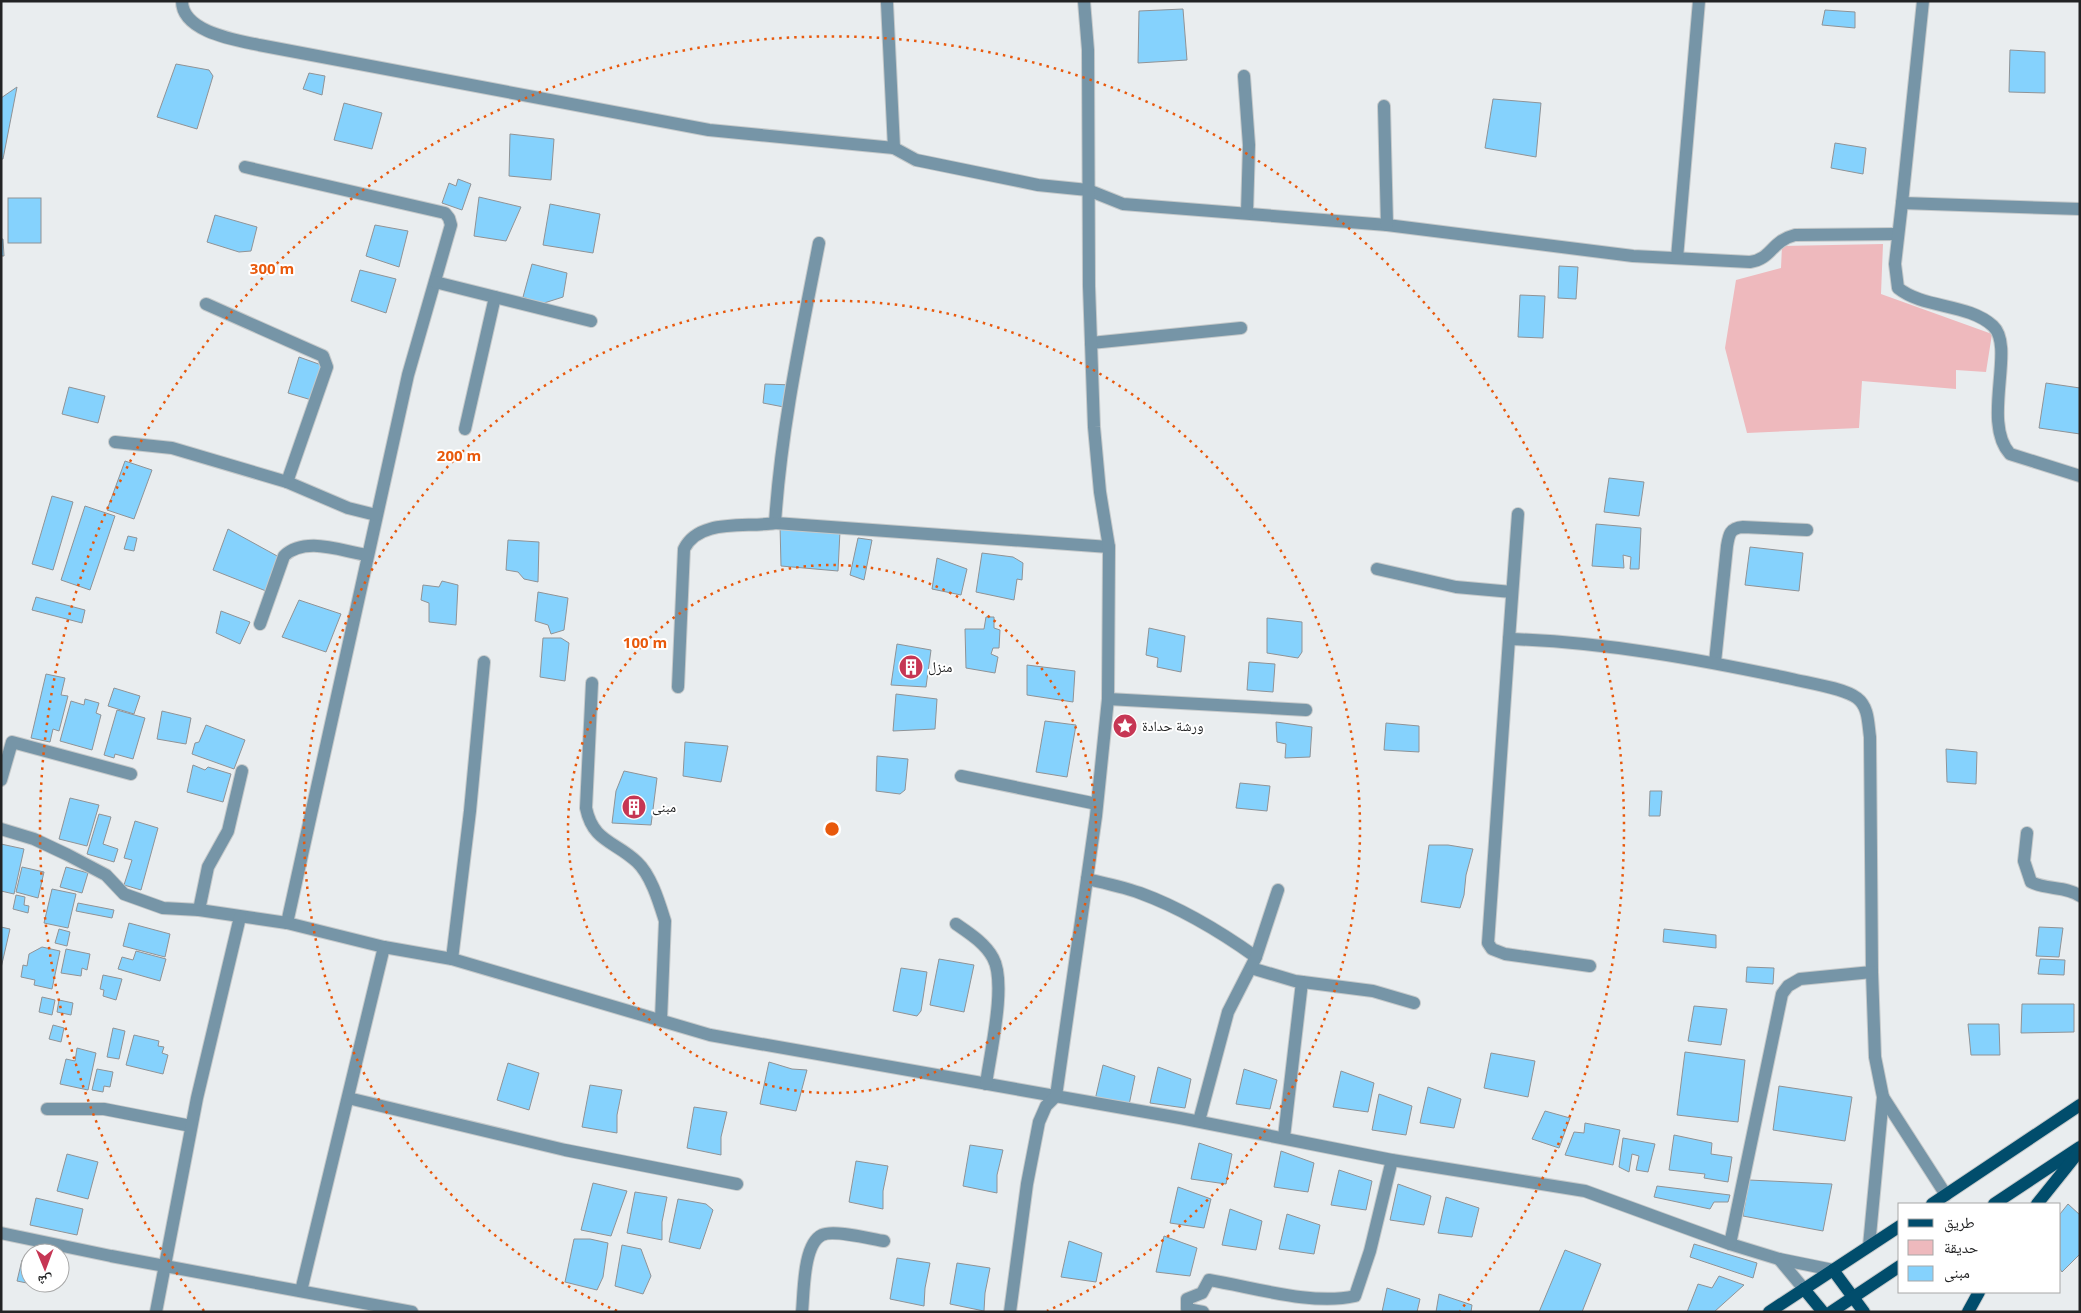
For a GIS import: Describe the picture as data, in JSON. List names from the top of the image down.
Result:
{
  "places": {
    "building": ["منزل", "مبنى"],
    "place": ["ورشة حدادة"]
  },
  "legend": ["طريق", "حديقة", "مبنى"],
  "north": "bottom",
  "rings": ["300 m", "200 m", "100 m"]
}
